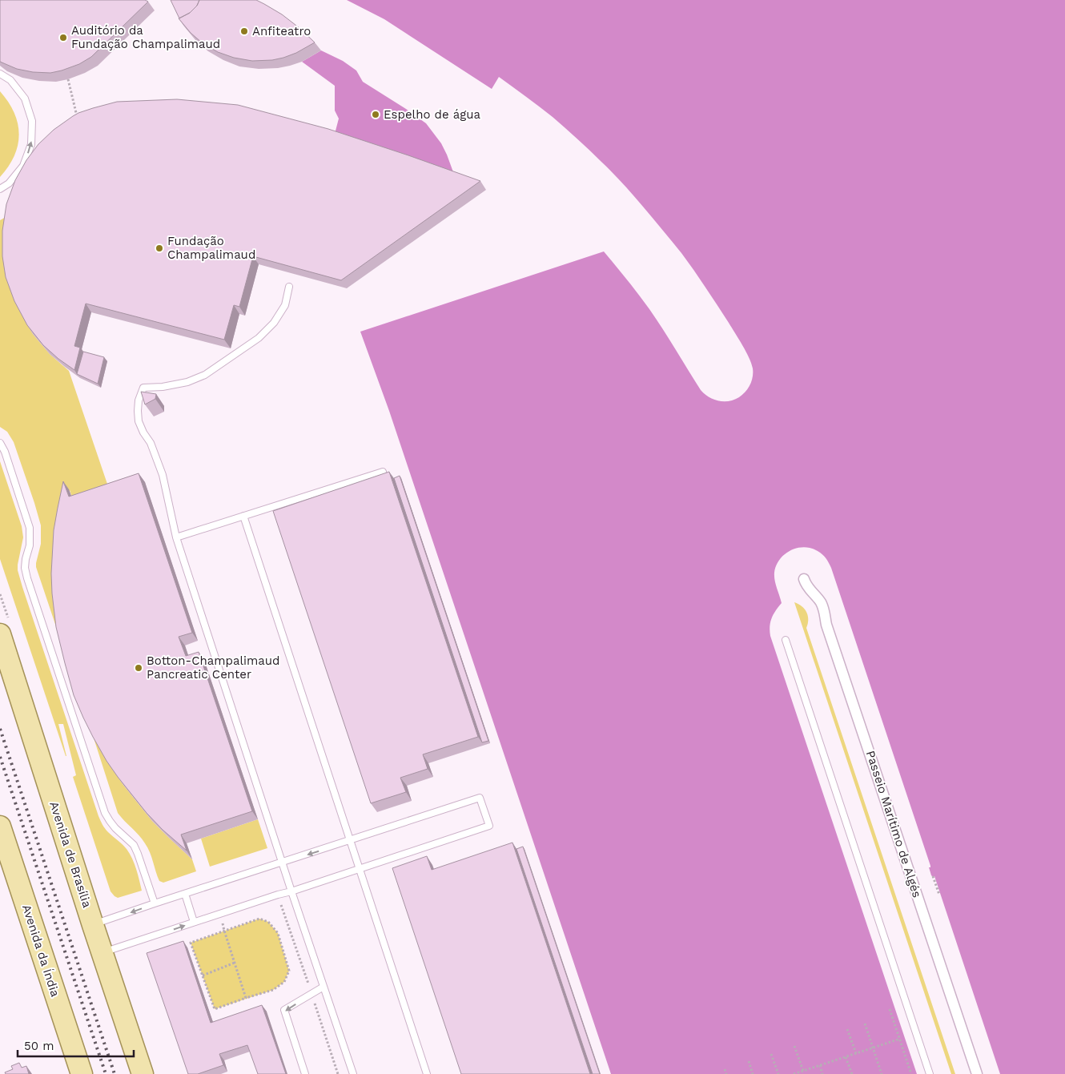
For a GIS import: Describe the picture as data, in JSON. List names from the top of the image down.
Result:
{
  "streets": {
    "main road": ["Avenida de Brasília", "Avenida da Índia"],
    "street": ["Passeio Marítimo de Algés"]
  },
  "places": [
    "Anfiteatro",
    "Auditório da Fundação Champalimaud",
    "Espelho de água",
    "Fundação Champalimaud",
    "Botton-Champalimaud Pancreatic Center"
  ],
  "scale_bar": "50 m"
}
